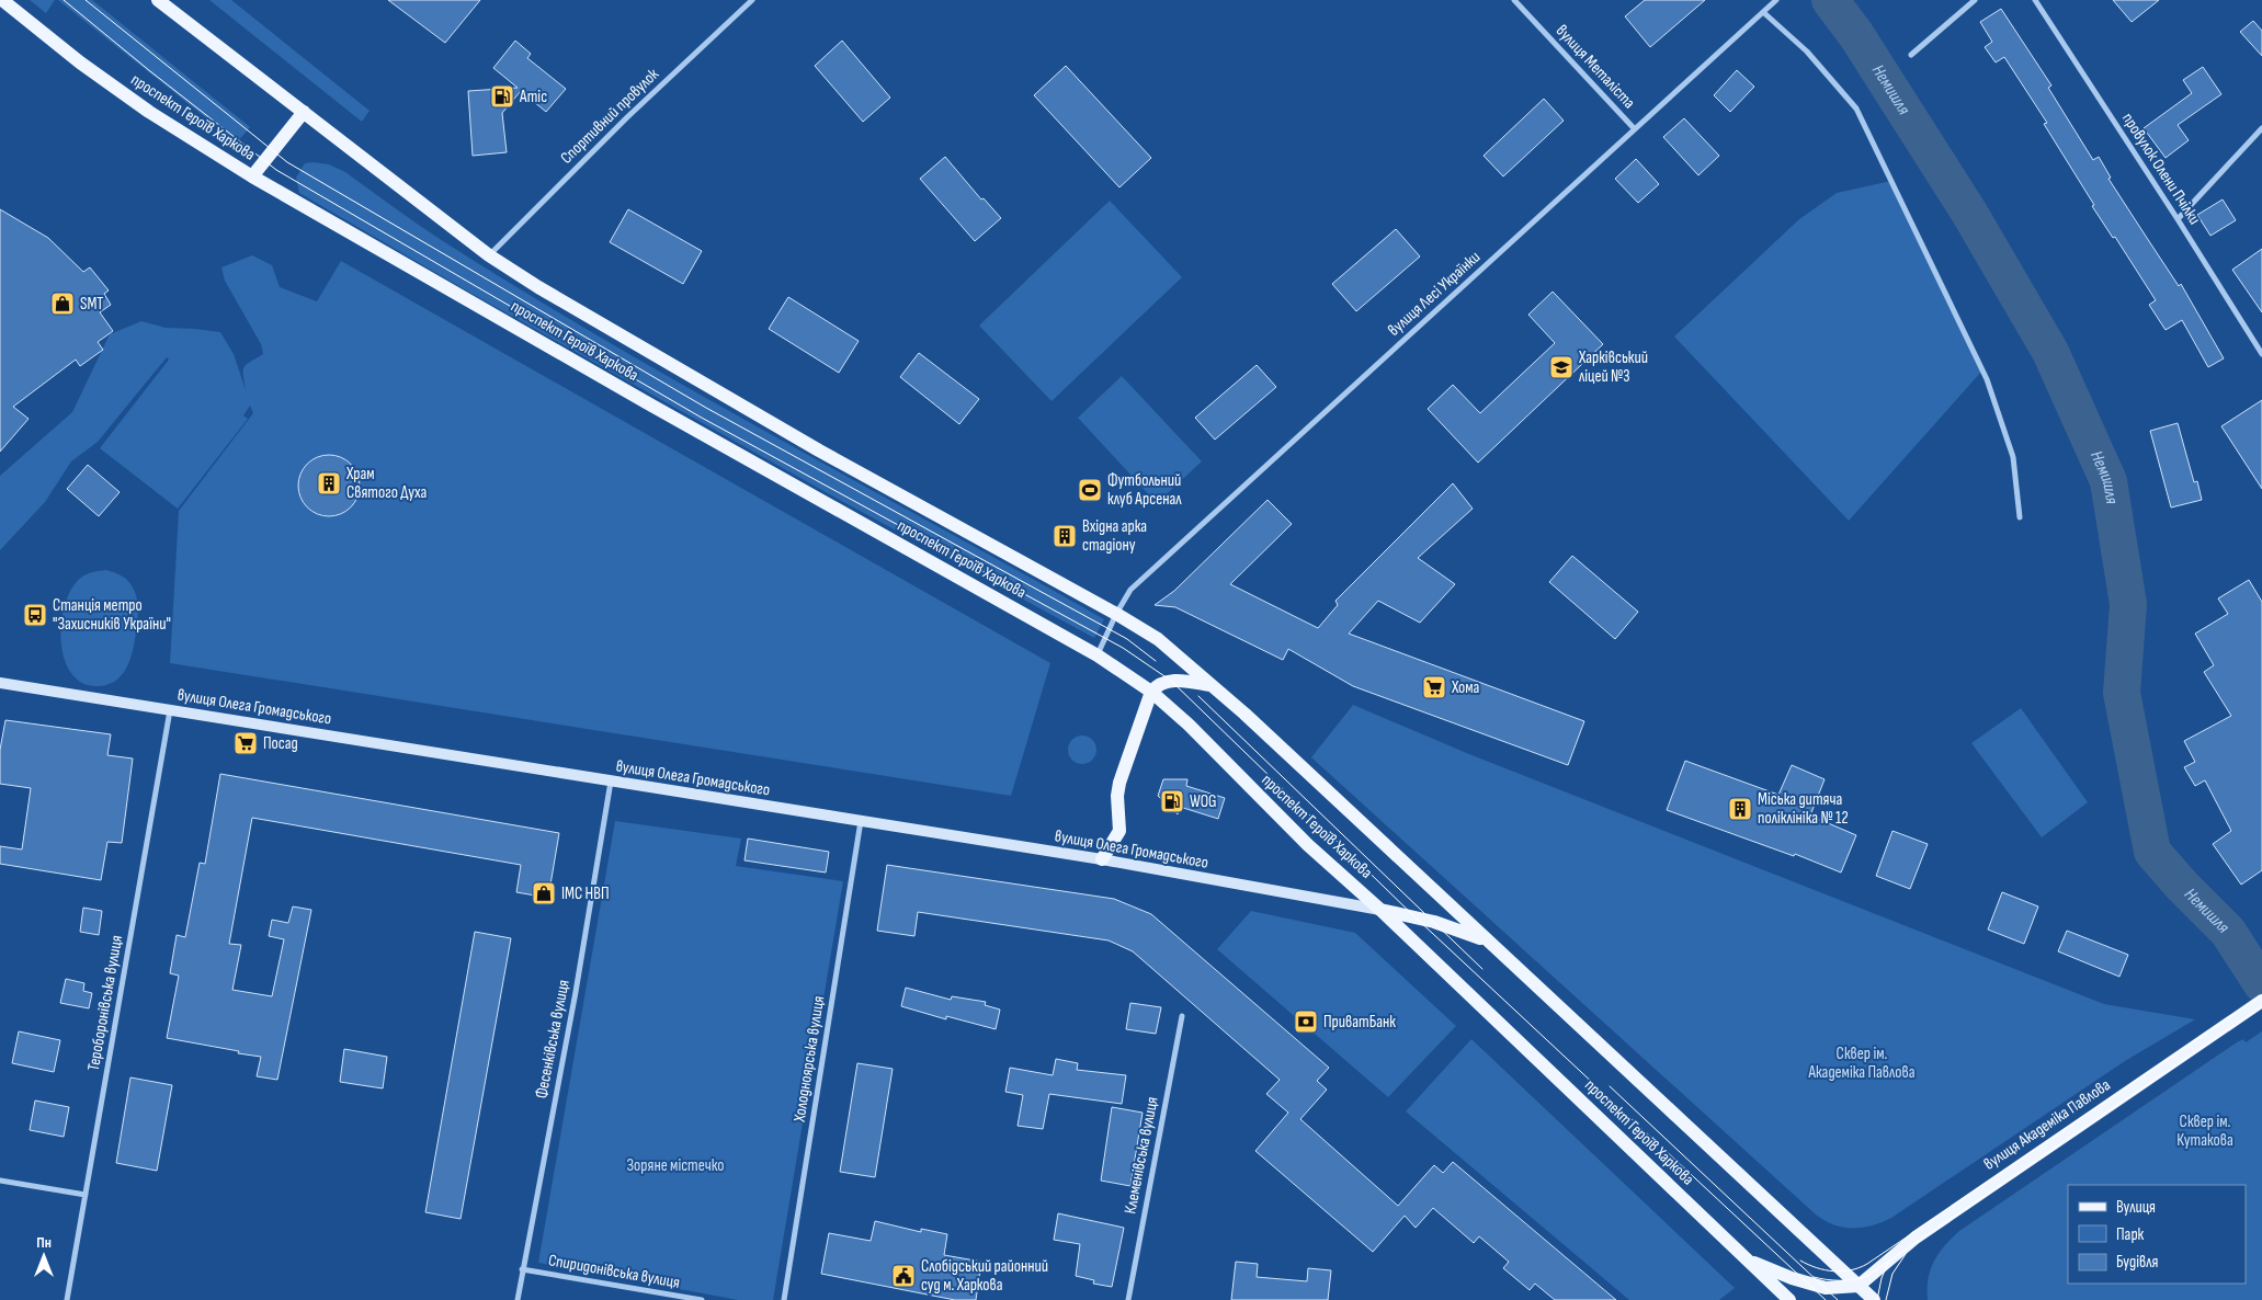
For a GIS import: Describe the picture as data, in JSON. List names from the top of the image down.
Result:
{
  "streets": {
    "main road": ["проспект Героїв Харкова", "вулиця Олега Громадського", "вулиця Академіка Павлова"],
    "street": [
      "вулиця Металіста",
      "Спортивний провулок",
      "провулок Олени Пчілки",
      "вулиця Лесі Українки",
      "Тероборонівська вулиця",
      "Фесенківська вулиця",
      "Холодноярська вулиця",
      "Клеменівська вулиця",
      "Спиридонівська вулиця"
    ]
  },
  "crossings": [
    ["вулиця Металіста", "вулиця Лесі Українки"],
    ["Спортивний провулок", "проспект Героїв Харкова"],
    ["проспект Героїв Харкова", "вулиця Лесі Українки"],
    ["проспект Героїв Харкова", "вулиця Олега Громадського"],
    ["проспект Героїв Харкова", "вулиця Академіка Павлова"],
    ["вулиця Олега Громадського", "Тероборонівська вулиця"],
    ["вулиця Олега Громадського", "Фесенківська вулиця"],
    ["вулиця Олега Громадського", "Холодноярська вулиця"],
    ["Фесенківська вулиця", "Спиридонівська вулиця"]
  ],
  "water": ["Немишля"],
  "parks": ["Сквер ім. Академіка Павлова", "Сквер ім. Кутакова", "Зоряне містечко"],
  "places": {
    "fuel station": ["Amic", "WOG"],
    "shop": ["SMT", "ІМС НВП"],
    "school or university": ["Харківський ліцей №3"],
    "building": ["Храм Святого Духа", "Вхідна арка стадіону", "Міська дитяча поліклініка № 12"],
    "sports": ["Футбольний клуб Арсенал"],
    "bus stop": ["Станція метро \"Захисникiв України\""],
    "supermarket": ["Хома", "Посад"],
    "bank": ["ПриватБанк"],
    "public building": ["Слобідський районний суд м. Харкова"]
  },
  "legend": ["Вулиця", "Парк", "Будівля"],
  "north": "top"
}
